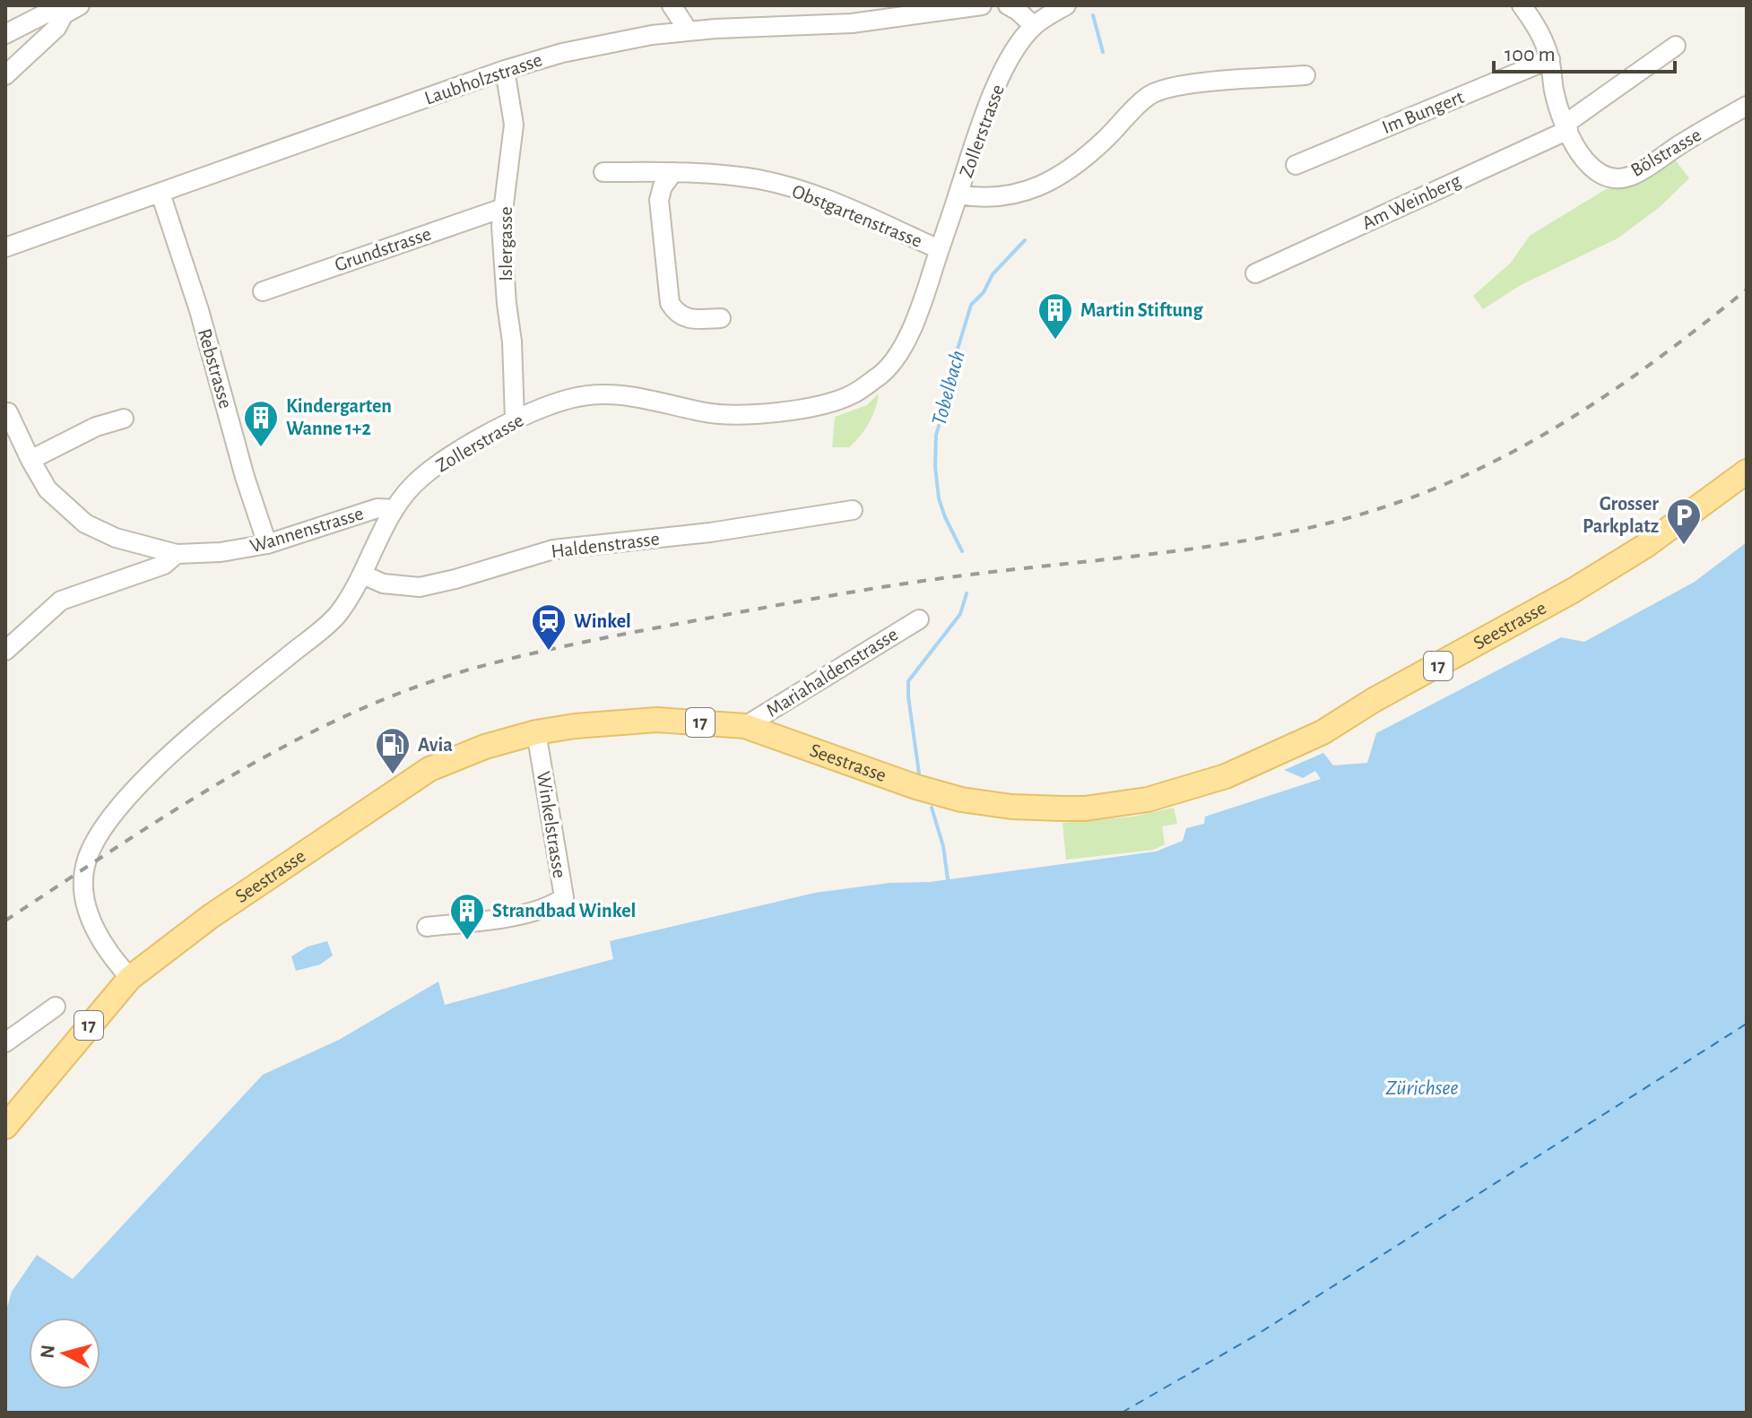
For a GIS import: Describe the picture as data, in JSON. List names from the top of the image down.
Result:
{
  "streets": {
    "main road": ["Seestrasse", "17"],
    "street": [
      "Laubholzstrasse",
      "Im Bungert",
      "Zollerstrasse",
      "Bölstrasse",
      "Am Weinberg",
      "Obstgartenstrasse",
      "Islergasse",
      "Grundstrasse",
      "Rebstrasse",
      "Wannenstrasse",
      "Haldenstrasse",
      "Mariahaldenstrasse",
      "Winkelstrasse"
    ]
  },
  "crossings": [
    ["Laubholzstrasse", "Islergasse"],
    ["Laubholzstrasse", "Rebstrasse"],
    ["Im Bungert", "Bölstrasse"],
    ["Zollerstrasse", "Obstgartenstrasse"],
    ["Zollerstrasse", "Islergasse"],
    ["Zollerstrasse", "Wannenstrasse"],
    ["Zollerstrasse", "Haldenstrasse"],
    ["Zollerstrasse", "Seestrasse"],
    ["Bölstrasse", "Am Weinberg"],
    ["Islergasse", "Grundstrasse"],
    ["Rebstrasse", "Wannenstrasse"],
    ["Seestrasse", "Mariahaldenstrasse"],
    ["Seestrasse", "Winkelstrasse"]
  ],
  "water": ["Tobelbach", "Zürichsee"],
  "places": {
    "building": ["Martin Stiftung", "Kindergarten Wanne 1+2", "Strandbad Winkel"],
    "parking": ["Grosser Parkplatz"],
    "station": ["Winkel"],
    "fuel station": ["Avia"]
  },
  "scale_bar": "100 m",
  "north": "left"
}
